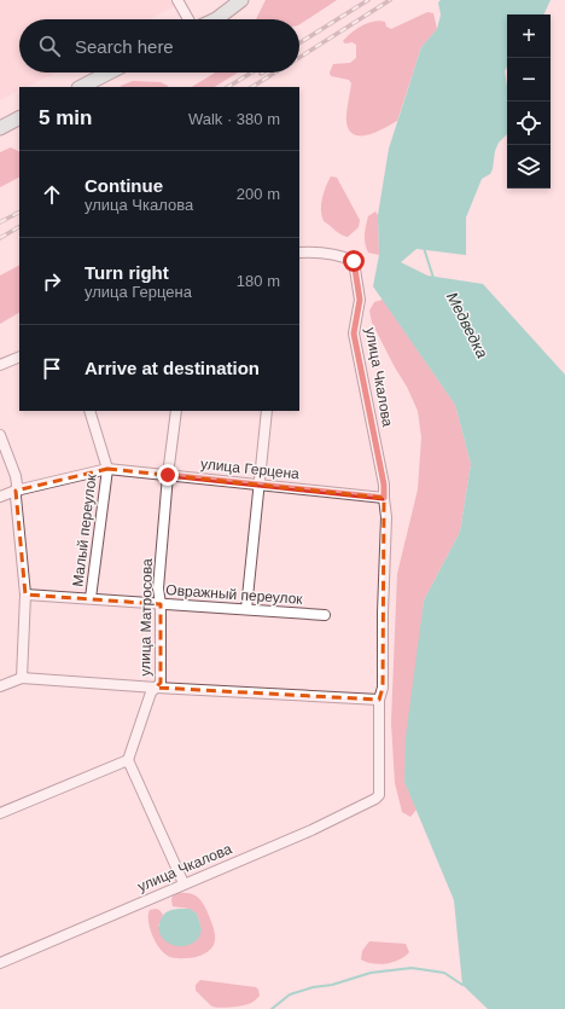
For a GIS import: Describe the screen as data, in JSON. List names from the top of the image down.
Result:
{
  "streets": {
    "street": [
      "улица Чкалова",
      "улица Герцена",
      "Малый переулок",
      "Овражный переулок",
      "улица Матросова"
    ]
  },
  "crossings": [
    ["улица Чкалова", "улица Герцена"],
    ["улица Герцена", "Малый переулок"],
    ["улица Герцена", "улица Матросова"],
    ["Малый переулок", "Овражный переулок"],
    ["Овражный переулок", "улица Матросова"]
  ],
  "water": ["Медведка"],
  "page": {
    "map_buttons": ["+", "−"],
    "search": "Search here",
    "heading": ["5 min", "Walk · 380 m"],
    "list": [
      ["Continue", "улица Чкалова", "200 m"],
      ["Turn right", "улица Герцена", "180 m"],
      "Arrive at destination"
    ]
  }
}
